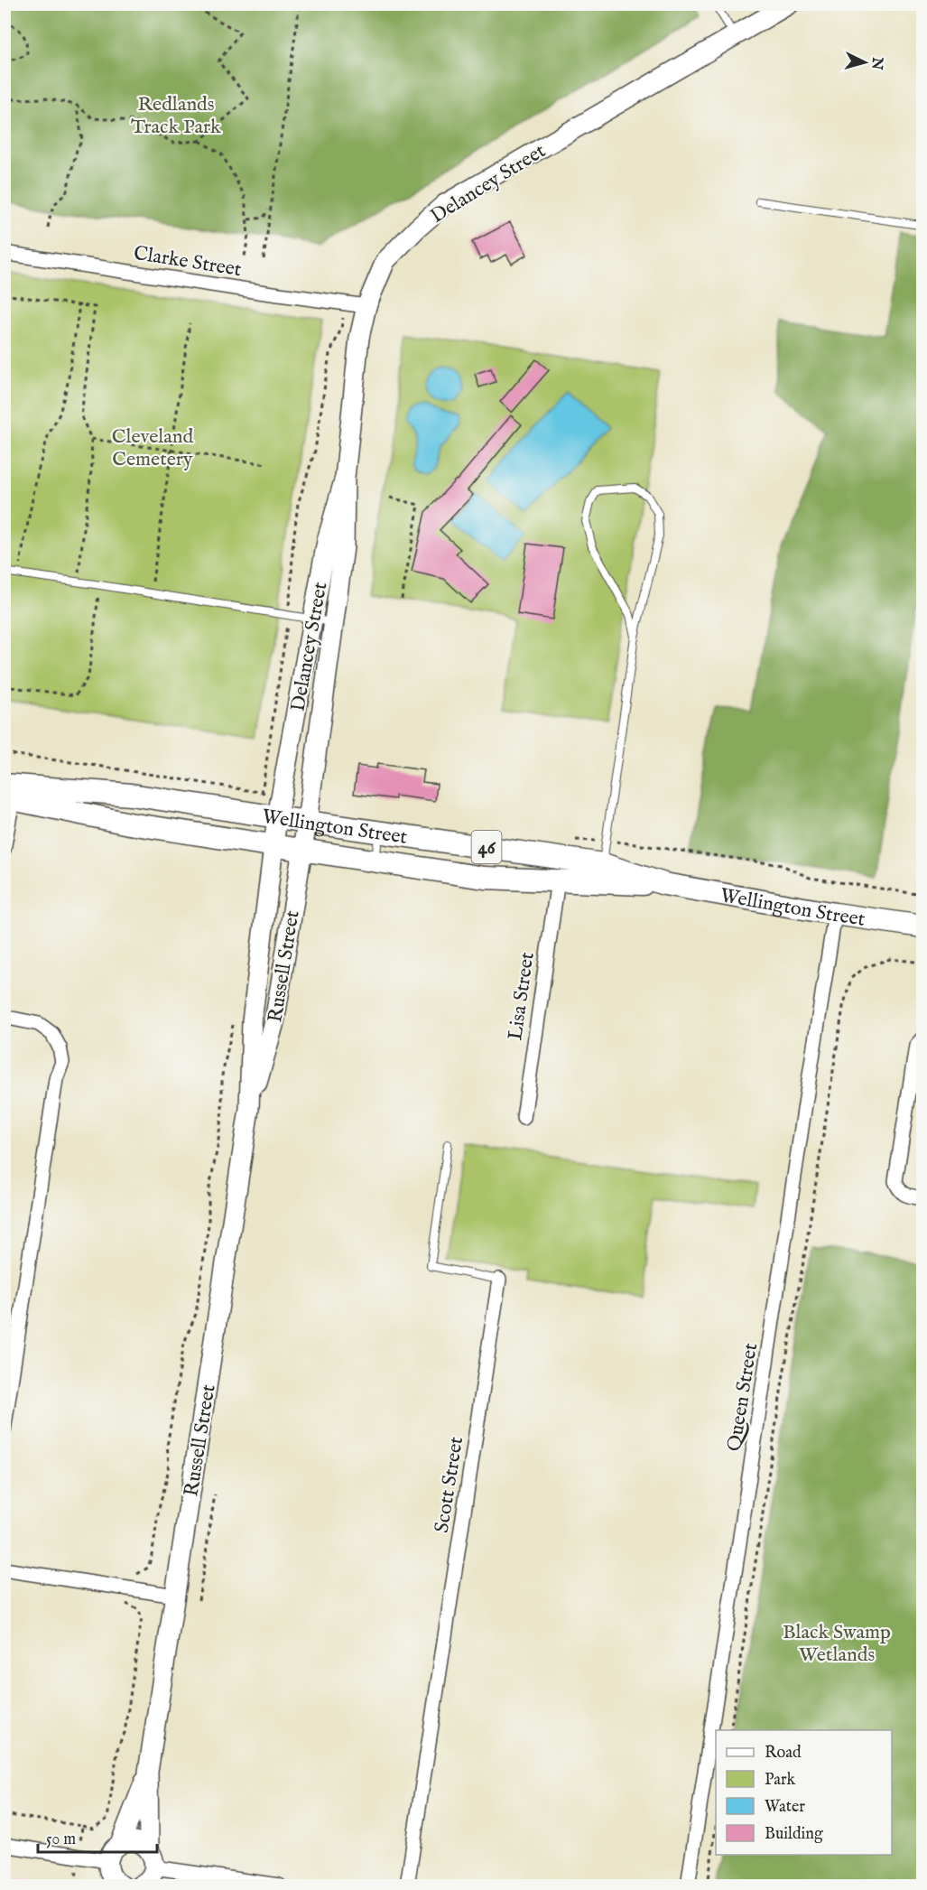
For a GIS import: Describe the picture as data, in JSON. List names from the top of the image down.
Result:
{
  "streets": {
    "main road": [
      "Delancey Street",
      "Wellington Street",
      "46",
      "Russell Street"
    ],
    "street": [
      "Clarke Street",
      "Lisa Street",
      "Queen Street",
      "Scott Street"
    ]
  },
  "crossings": [
    ["Delancey Street", "Clarke Street"],
    ["Delancey Street", "Wellington Street"],
    ["Delancey Street", "Russell Street"],
    ["Wellington Street", "Russell Street"],
    ["Wellington Street", "Lisa Street"],
    ["Wellington Street", "Queen Street"]
  ],
  "parks": ["Redlands Track Park", "Cleveland Cemetery", "Black Swamp Wetlands"],
  "legend": [
    "Road",
    "Park",
    "Water",
    "Building"
  ],
  "scale_bar": "50 m",
  "north": "right"
}
